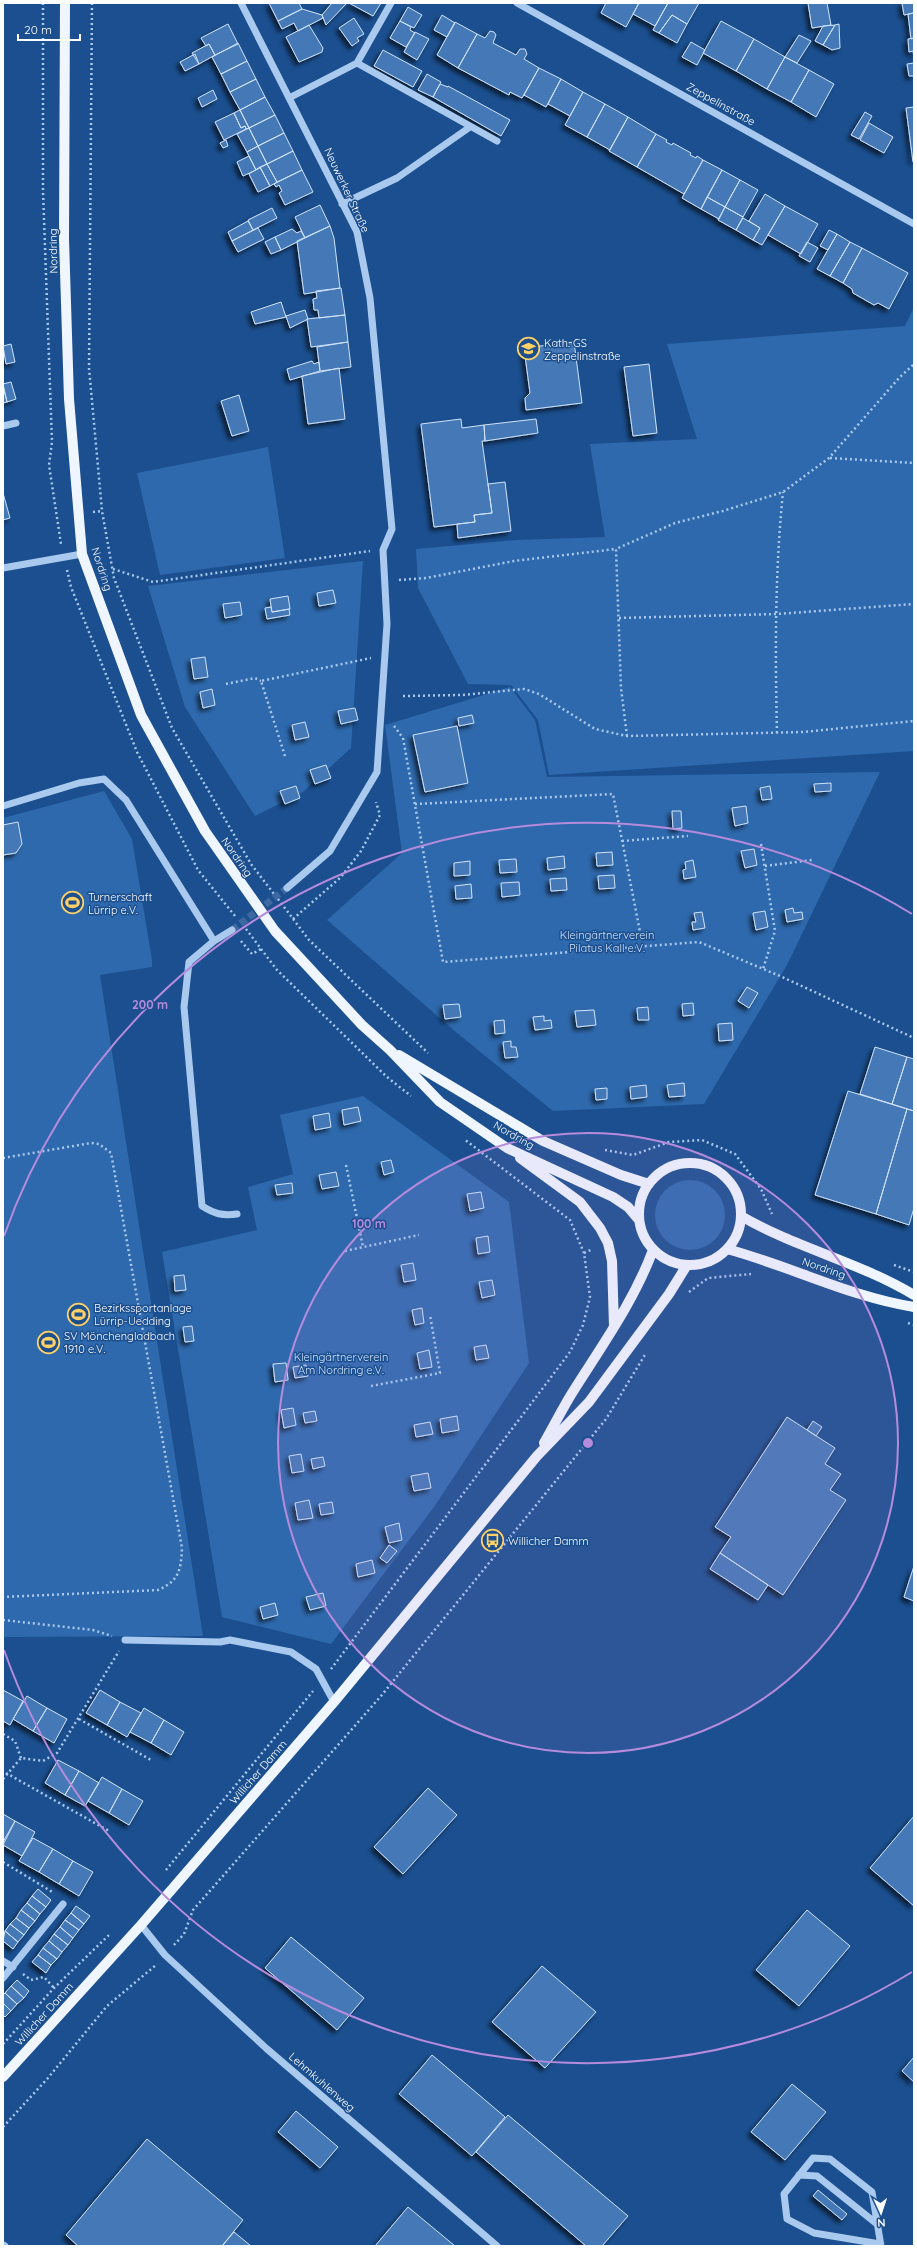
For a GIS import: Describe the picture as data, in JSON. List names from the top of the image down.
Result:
{
  "streets": {
    "main road": ["Nordring", "Willicher Damm"],
    "street": ["Zeppelinstraße", "Neuwerker Straße", "Lehmkuhlenweg"]
  },
  "crossings": [
    ["Nordring", "Willicher Damm"],
    ["Willicher Damm", "Lehmkuhlenweg"]
  ],
  "parks": ["Kleingärtnerverein Pilatus Kall e.V.", "Kleingärtnerverein Am Nordring e.V."],
  "places": {
    "school or university": ["Kath. GS Zeppelinstraße"],
    "sports": ["Turnerschaft Lürrip e.V.", "Bezirkssportanlage Lürrip-Uedding", "SV Mönchengladbach 1910 e.V."],
    "bus stop": ["Willicher Damm"]
  },
  "scale_bar": "20 m",
  "north": "bottom",
  "rings": ["200 m", "100 m"]
}
